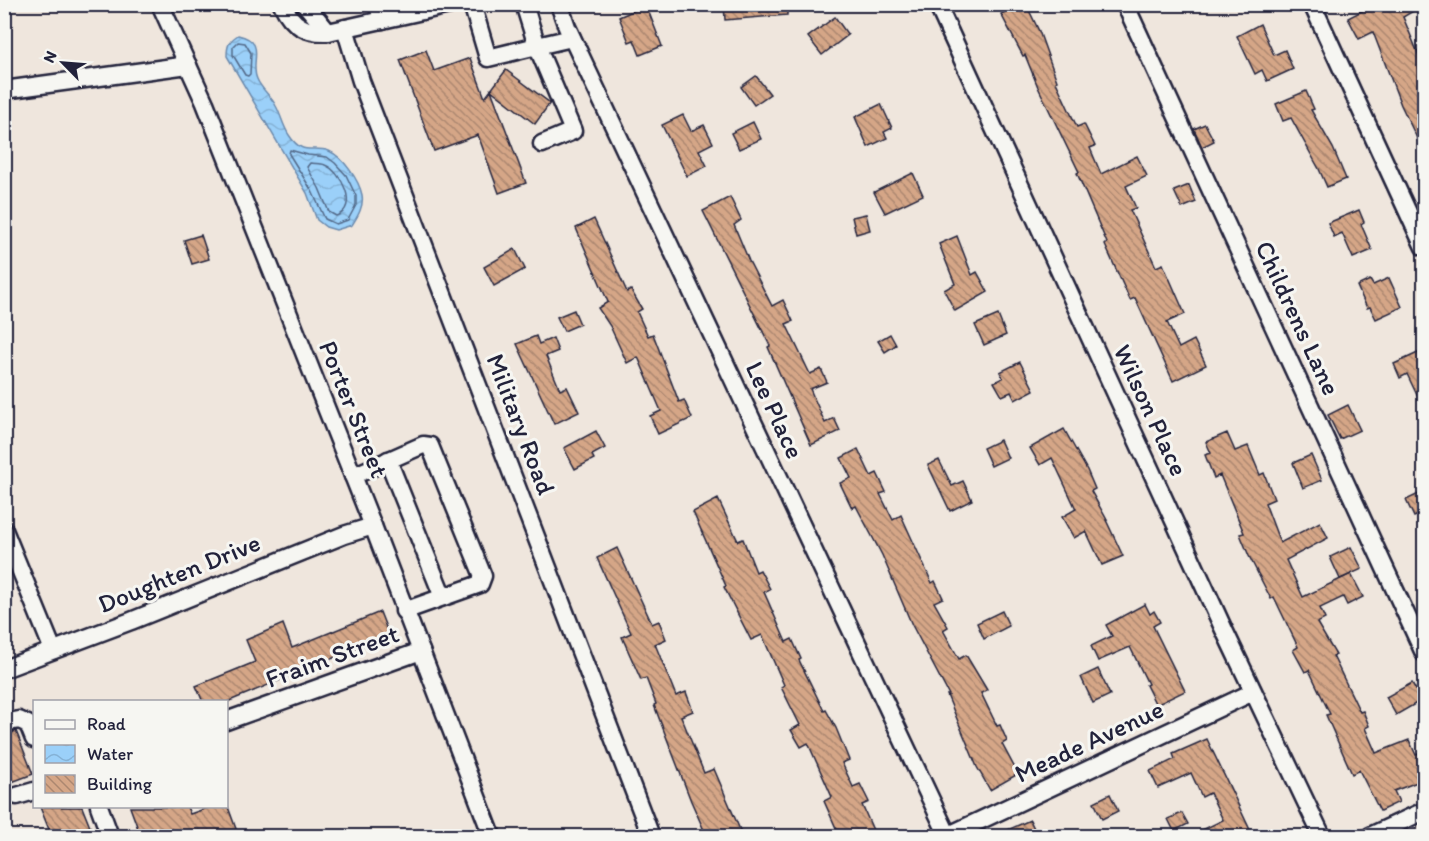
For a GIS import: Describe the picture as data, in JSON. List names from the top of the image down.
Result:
{
  "streets": {
    "street": [
      "Childrens Lane",
      "Porter Street",
      "Lee Place",
      "Wilson Place",
      "Military Road",
      "Doughten Drive",
      "Fraim Street",
      "Meade Avenue"
    ]
  },
  "crossings": [
    ["Porter Street", "Doughten Drive"],
    ["Porter Street", "Fraim Street"],
    ["Lee Place", "Meade Avenue"],
    ["Wilson Place", "Meade Avenue"]
  ],
  "legend": ["Road", "Water", "Building"],
  "north": "top left"
}
